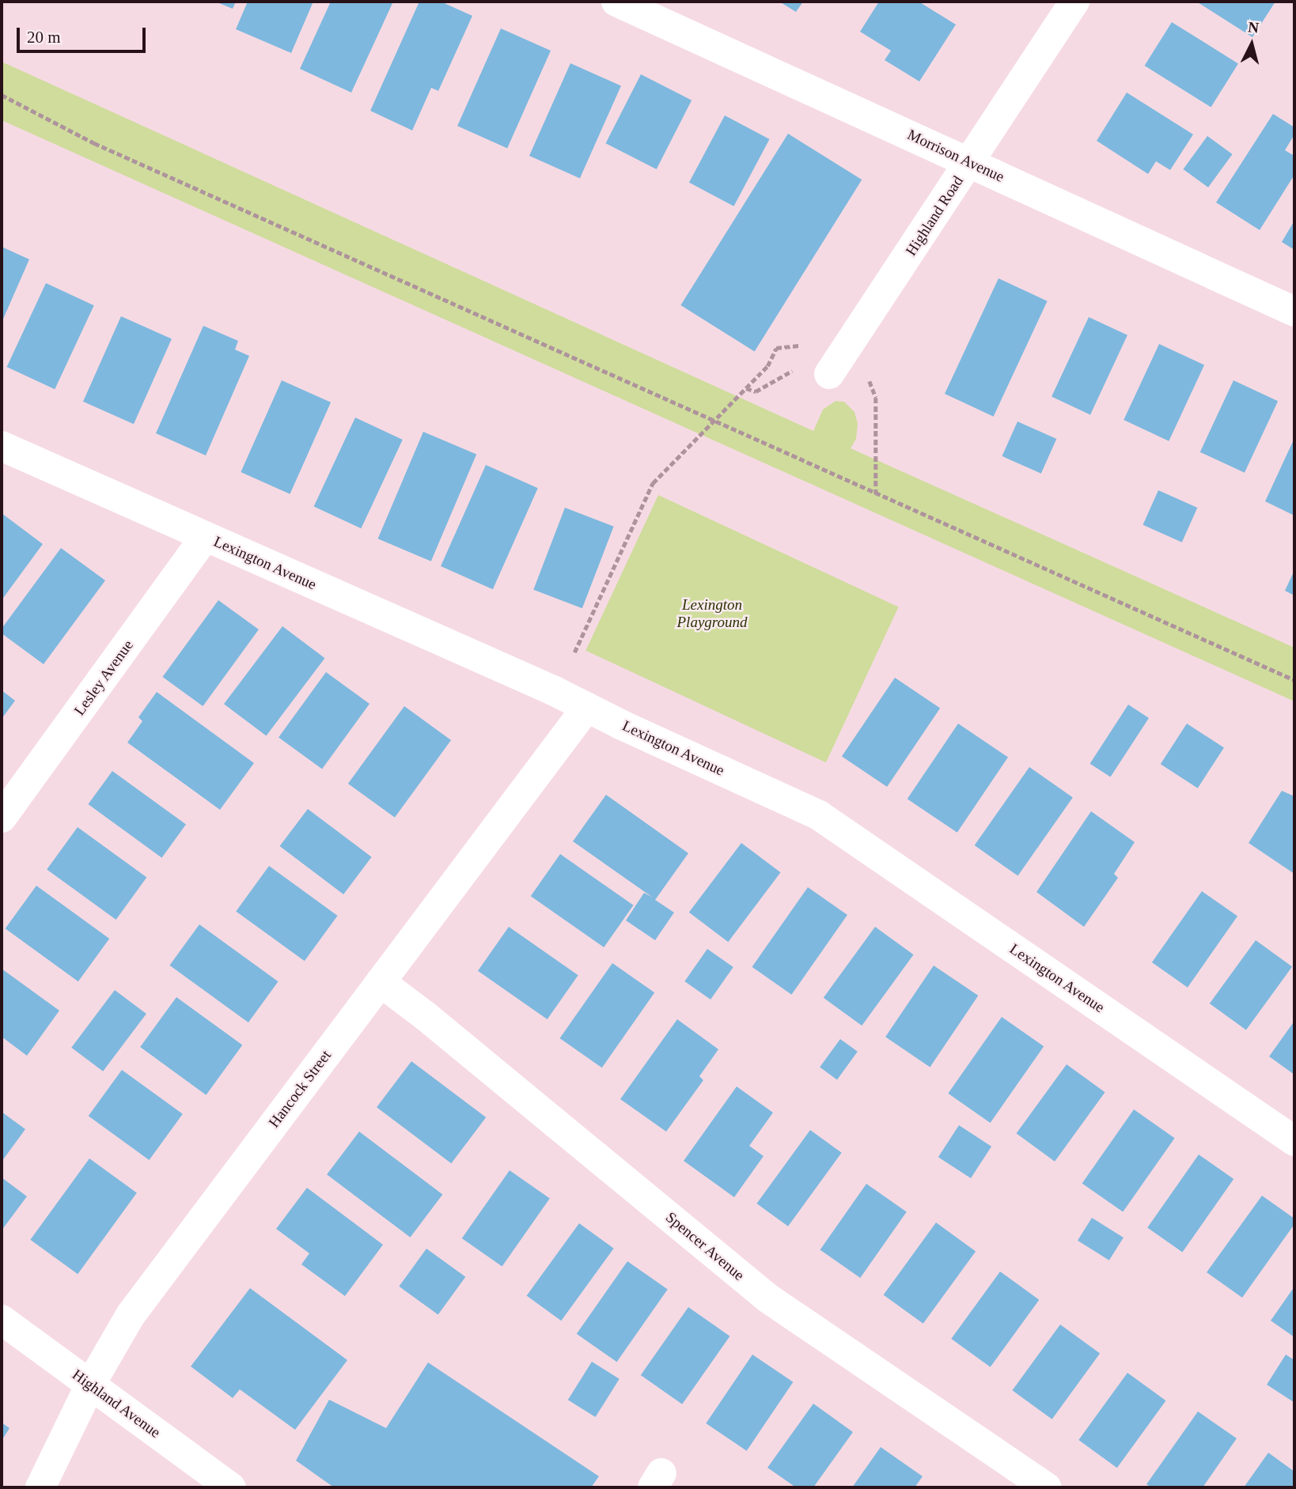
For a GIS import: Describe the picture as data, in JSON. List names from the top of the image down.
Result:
{
  "streets": {
    "street": [
      "Morrison Avenue",
      "Highland Road",
      "Lexington Avenue",
      "Lesley Avenue",
      "Hancock Street",
      "Spencer Avenue",
      "Highland Avenue"
    ]
  },
  "crossings": [
    ["Morrison Avenue", "Highland Road"],
    ["Lexington Avenue", "Lesley Avenue"],
    ["Lexington Avenue", "Hancock Street"],
    ["Hancock Street", "Spencer Avenue"],
    ["Hancock Street", "Highland Avenue"]
  ],
  "parks": ["Lexington Playground"],
  "scale_bar": "20 m",
  "north": "top"
}
